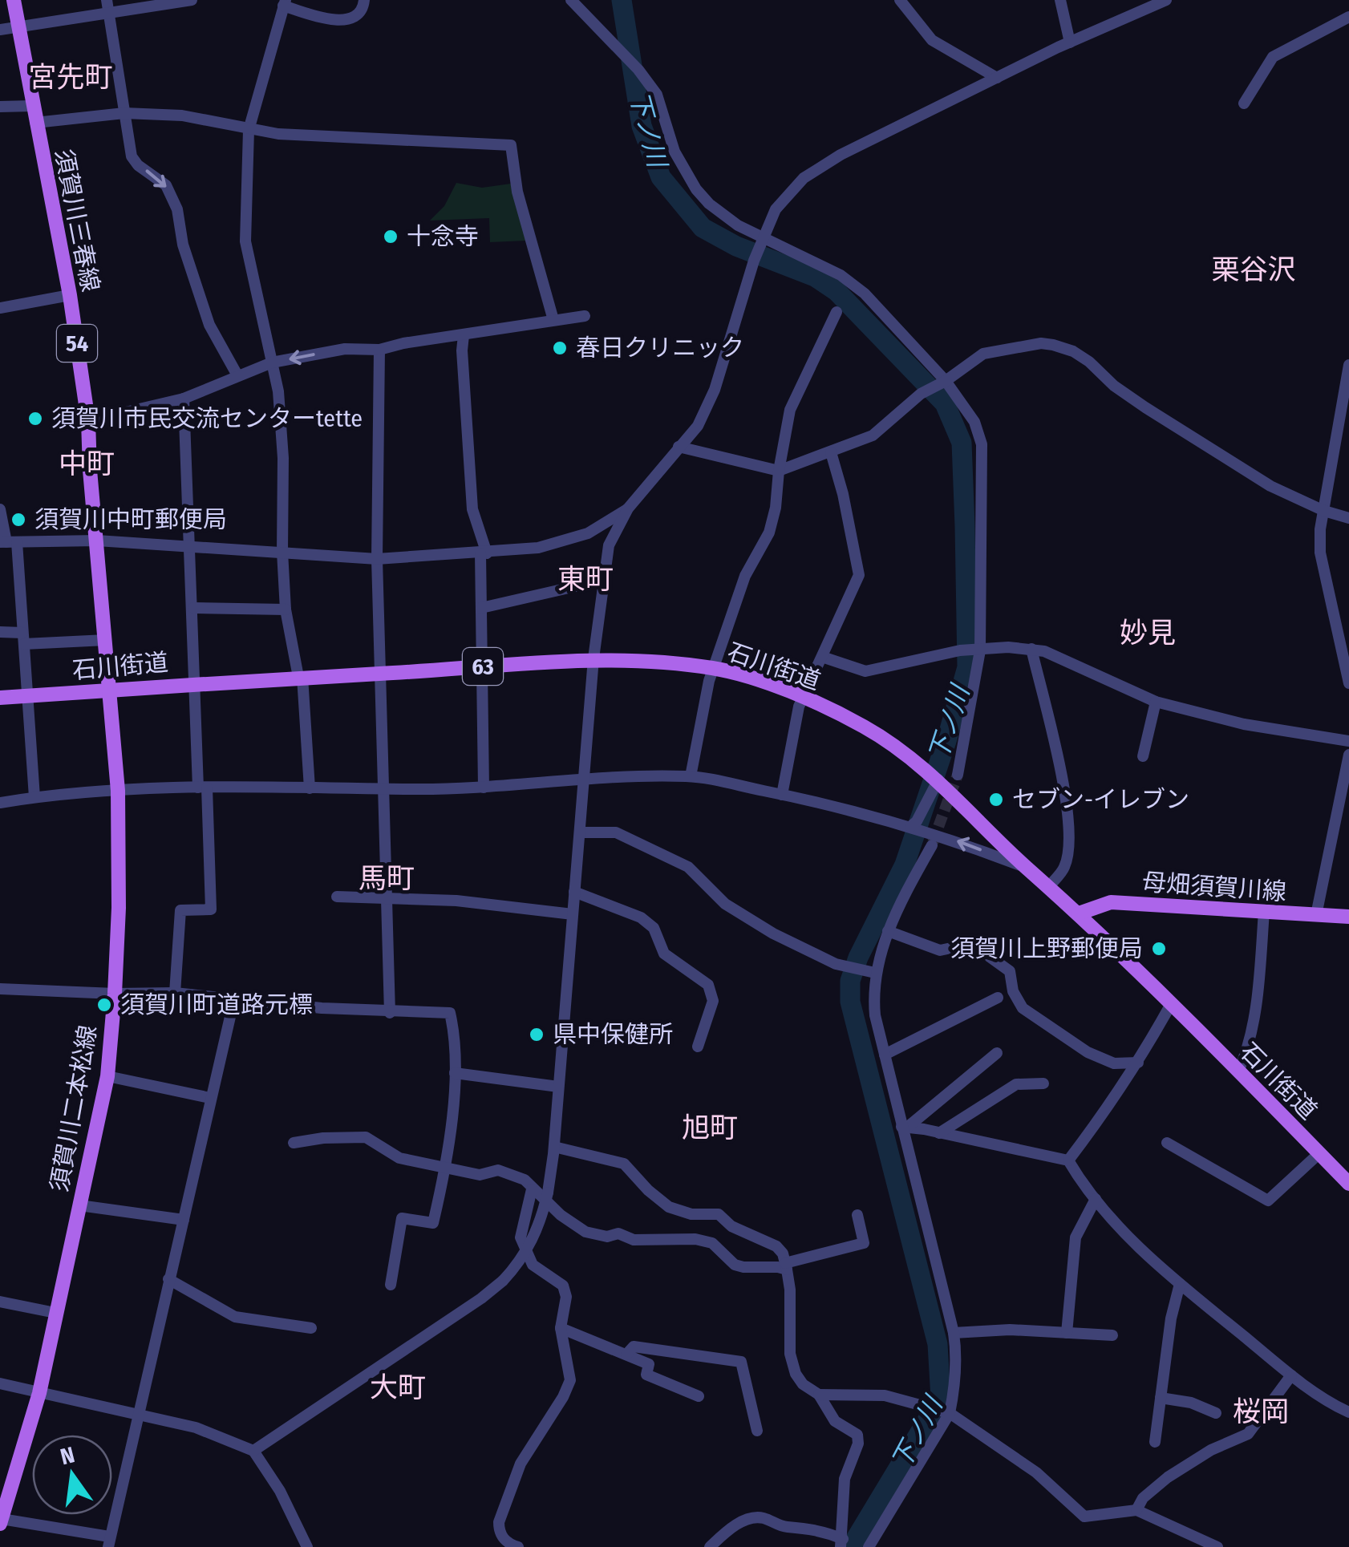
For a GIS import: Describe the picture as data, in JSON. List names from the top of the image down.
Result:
{
  "streets": {
    "main road": [
      "須賀川三春線",
      "54",
      "石川街道",
      "63",
      "母畑須賀川線",
      "須賀川二本松線"
    ]
  },
  "crossings": [
    ["須賀川三春線", "石川街道"],
    ["須賀川三春線", "須賀川二本松線"],
    ["石川街道", "母畑須賀川線"],
    ["石川街道", "須賀川二本松線"]
  ],
  "districts": [
    "宮先町",
    "栗谷沢",
    "中町",
    "東町",
    "妙見",
    "馬町",
    "旭町",
    "大町",
    "桜岡"
  ],
  "water": ["下ノ川"],
  "places": [
    "十念寺",
    "春日クリニック",
    "須賀川市民交流センターtette",
    "須賀川中町郵便局",
    "セブン-イレブン",
    "須賀川上野郵便局",
    "須賀川町道路元標",
    "県中保健所"
  ],
  "north": "top"
}
